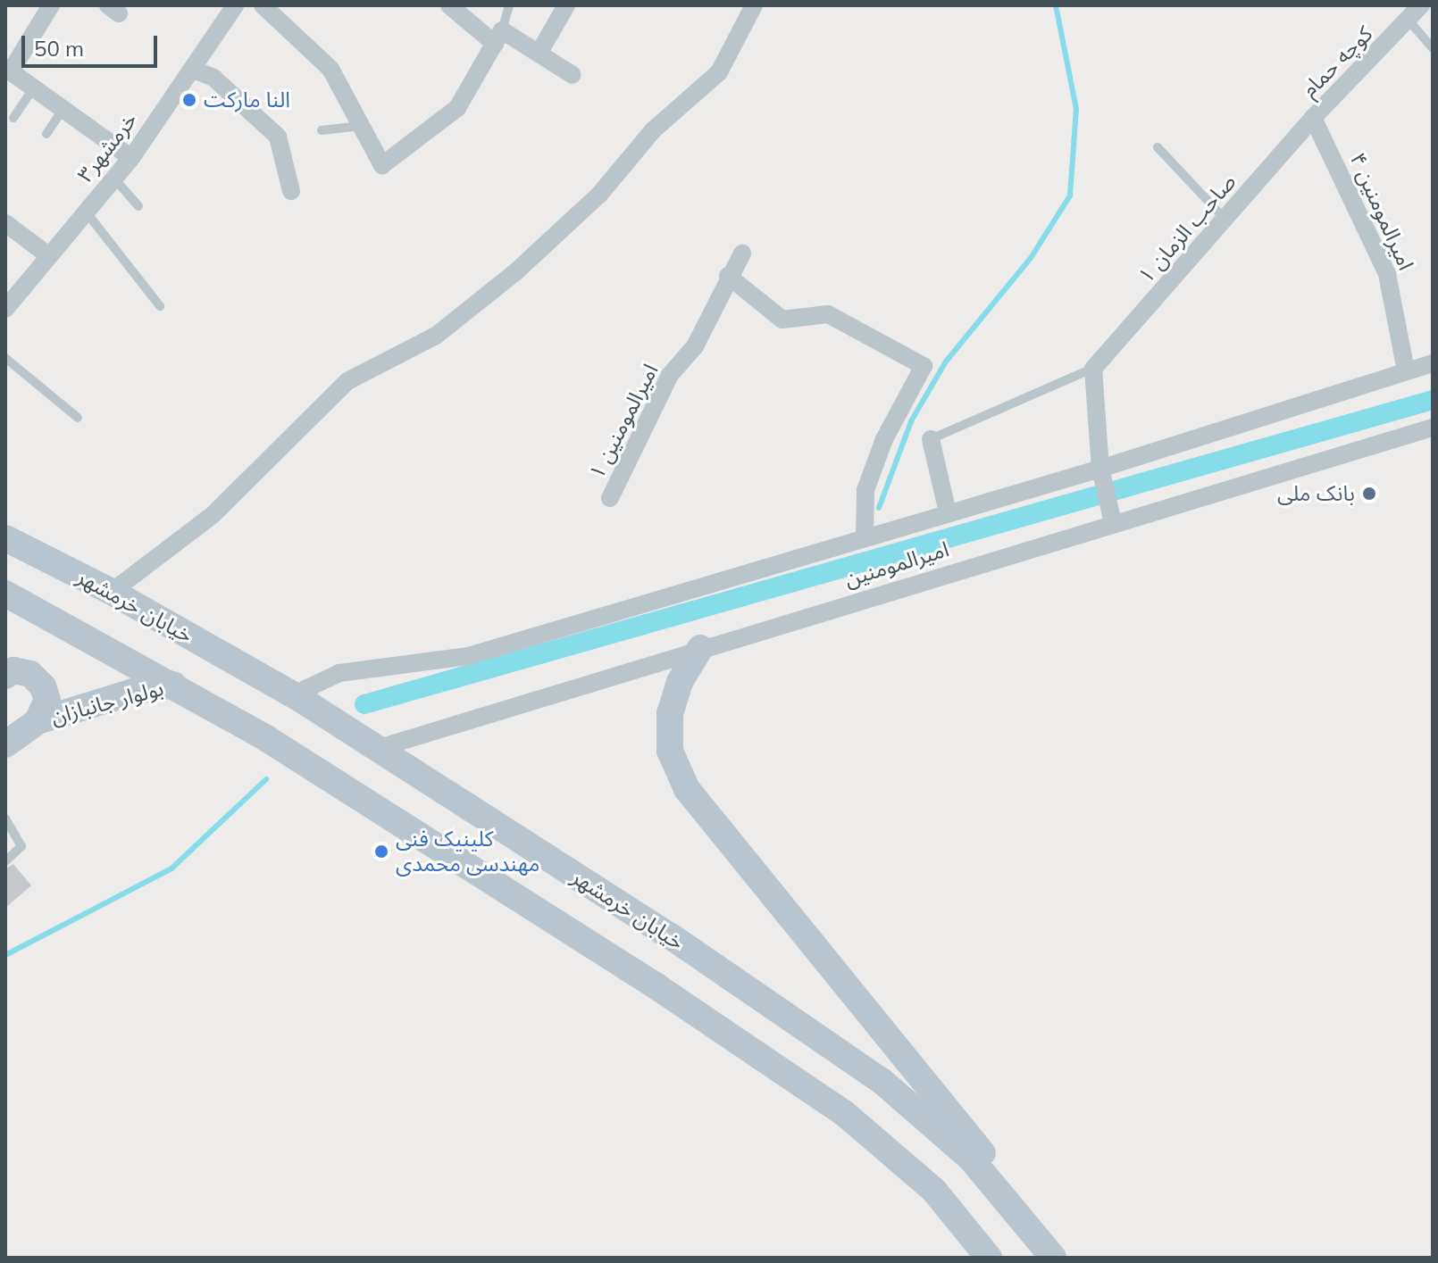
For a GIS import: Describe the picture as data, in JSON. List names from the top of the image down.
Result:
{
  "streets": {
    "main road": ["خیابان خرمشهر", "بولوار جانبازان"],
    "street": [
      "کوچه حمام",
      "خرمشهر۳",
      "امیرالمومنین ۴",
      "صاحب الزمان ۱",
      "امیرالمومنین ۱",
      "امیرالمومنین"
    ]
  },
  "crossings": [
    ["کوچه حمام", "امیرالمومنین ۴"],
    ["کوچه حمام", "صاحب الزمان ۱"],
    ["امیرالمومنین ۴", "صاحب الزمان ۱"],
    ["امیرالمومنین", "خیابان خرمشهر"]
  ],
  "places": ["النا مارکت", "بانک ملی", "کلینیک فنی مهندسی محمدی"],
  "scale_bar": "50 m"
}
